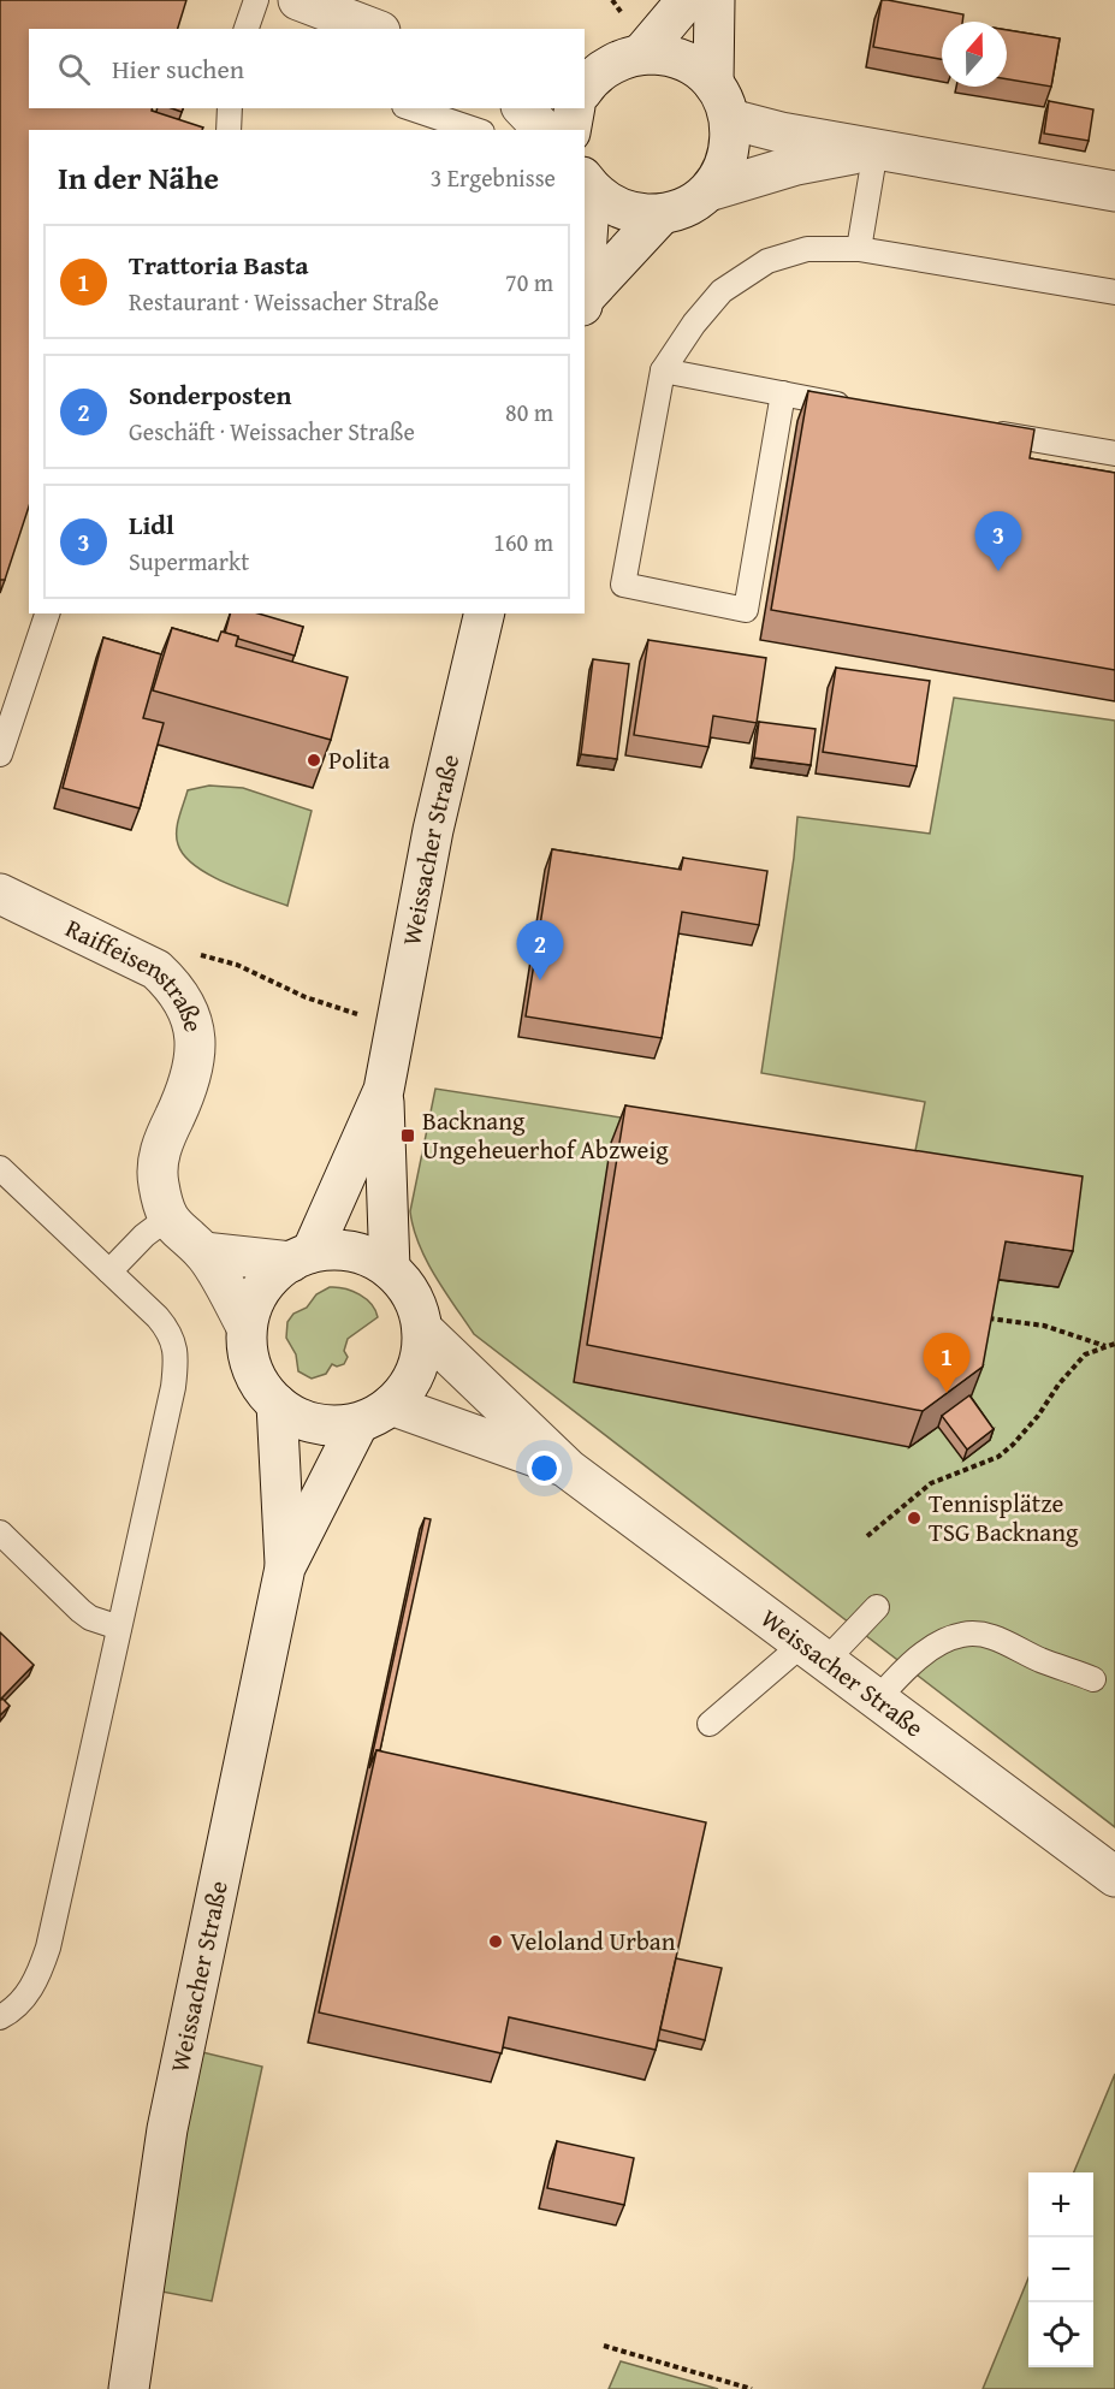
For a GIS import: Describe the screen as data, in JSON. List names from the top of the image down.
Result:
{
  "streets": {
    "street": ["Weissacher Straße", "Raiffeisenstraße"]
  },
  "crossings": [
    ["Weissacher Straße", "Raiffeisenstraße"]
  ],
  "places": {
    "other": ["Polita", "Tennisplätze TSG Backnang", "Veloland Urban"],
    "transit": ["Backnang Ungeheuerhof Abzweig"]
  },
  "north": "top",
  "page": {
    "search": "Hier suchen",
    "heading": ["In der Nähe", "3 Ergebnisse"],
    "list": [
      {
        "mark": "1",
        "name": "Trattoria Basta",
        "note": "Restaurant · Weissacher Straße",
        "value": "70 m"
      },
      {
        "mark": "2",
        "name": "Sonderposten",
        "note": "Geschäft · Weissacher Straße",
        "value": "80 m"
      },
      {
        "mark": "3",
        "name": "Lidl",
        "note": "Supermarkt",
        "value": "160 m"
      }
    ],
    "pins": ["3", "2", "1"],
    "map_buttons": ["+", "−"]
  }
}
